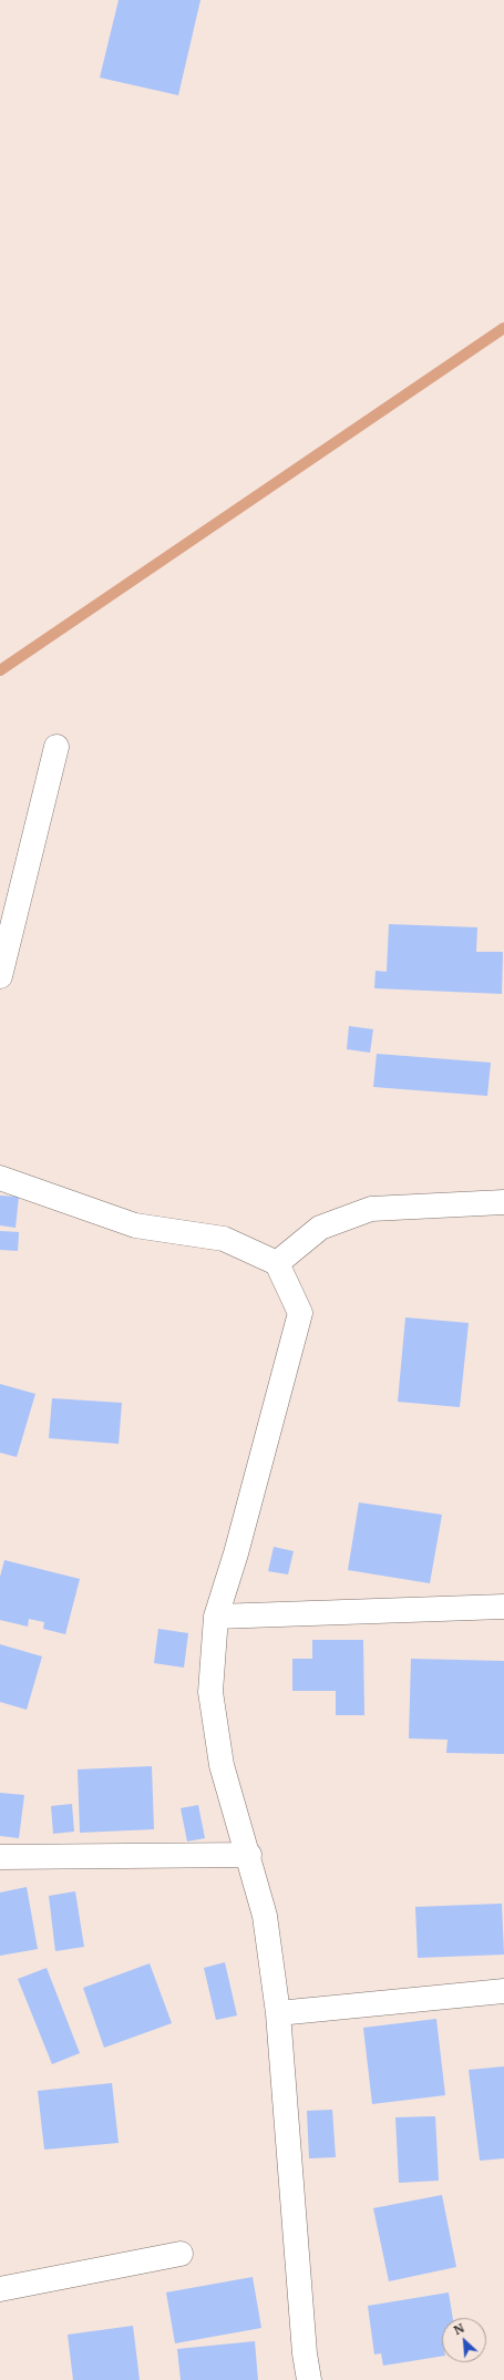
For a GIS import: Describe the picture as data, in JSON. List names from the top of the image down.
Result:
{
  "north": "top left"
}
